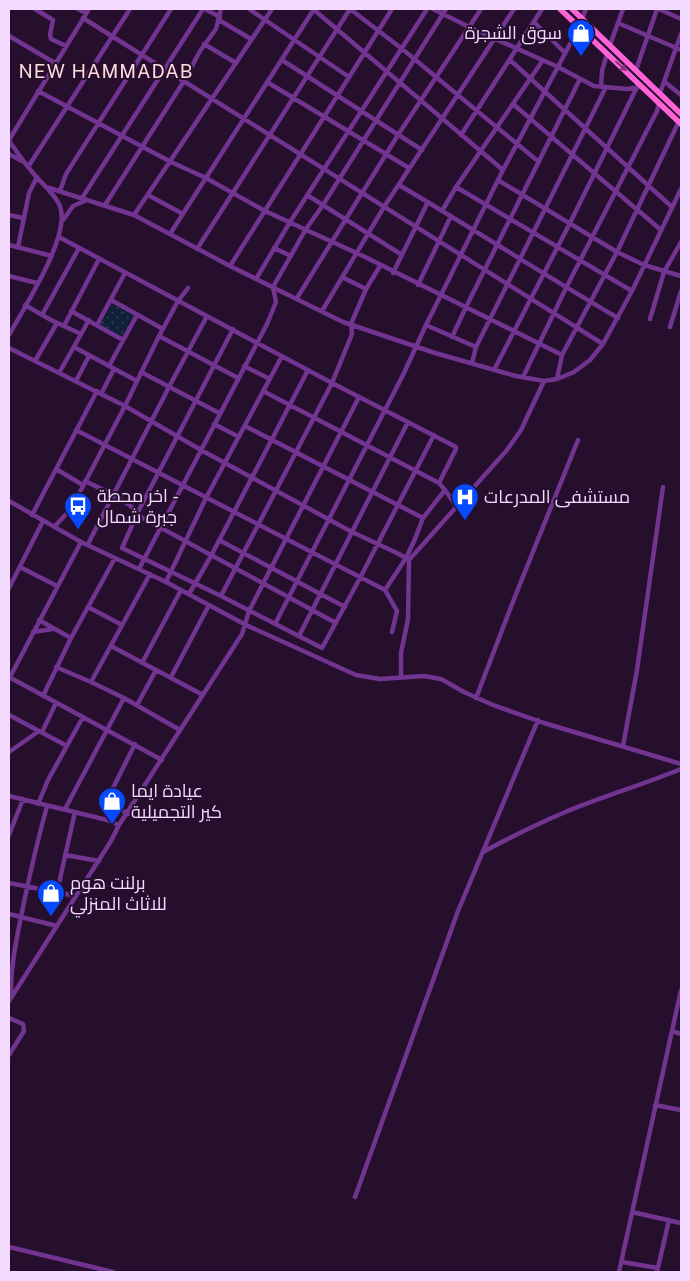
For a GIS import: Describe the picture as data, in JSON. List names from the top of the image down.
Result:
{
  "districts": ["NEW HAMMADAB"],
  "places": {
    "shop": ["سوق الشجرة", "عيادة ايما كير التجميلية", "برلنت هوم للاثاث المنزلي"],
    "hospital": ["مستشفى المدرعات"],
    "bus stop": ["اخر محطة - جبرة شمال"]
  }
}
